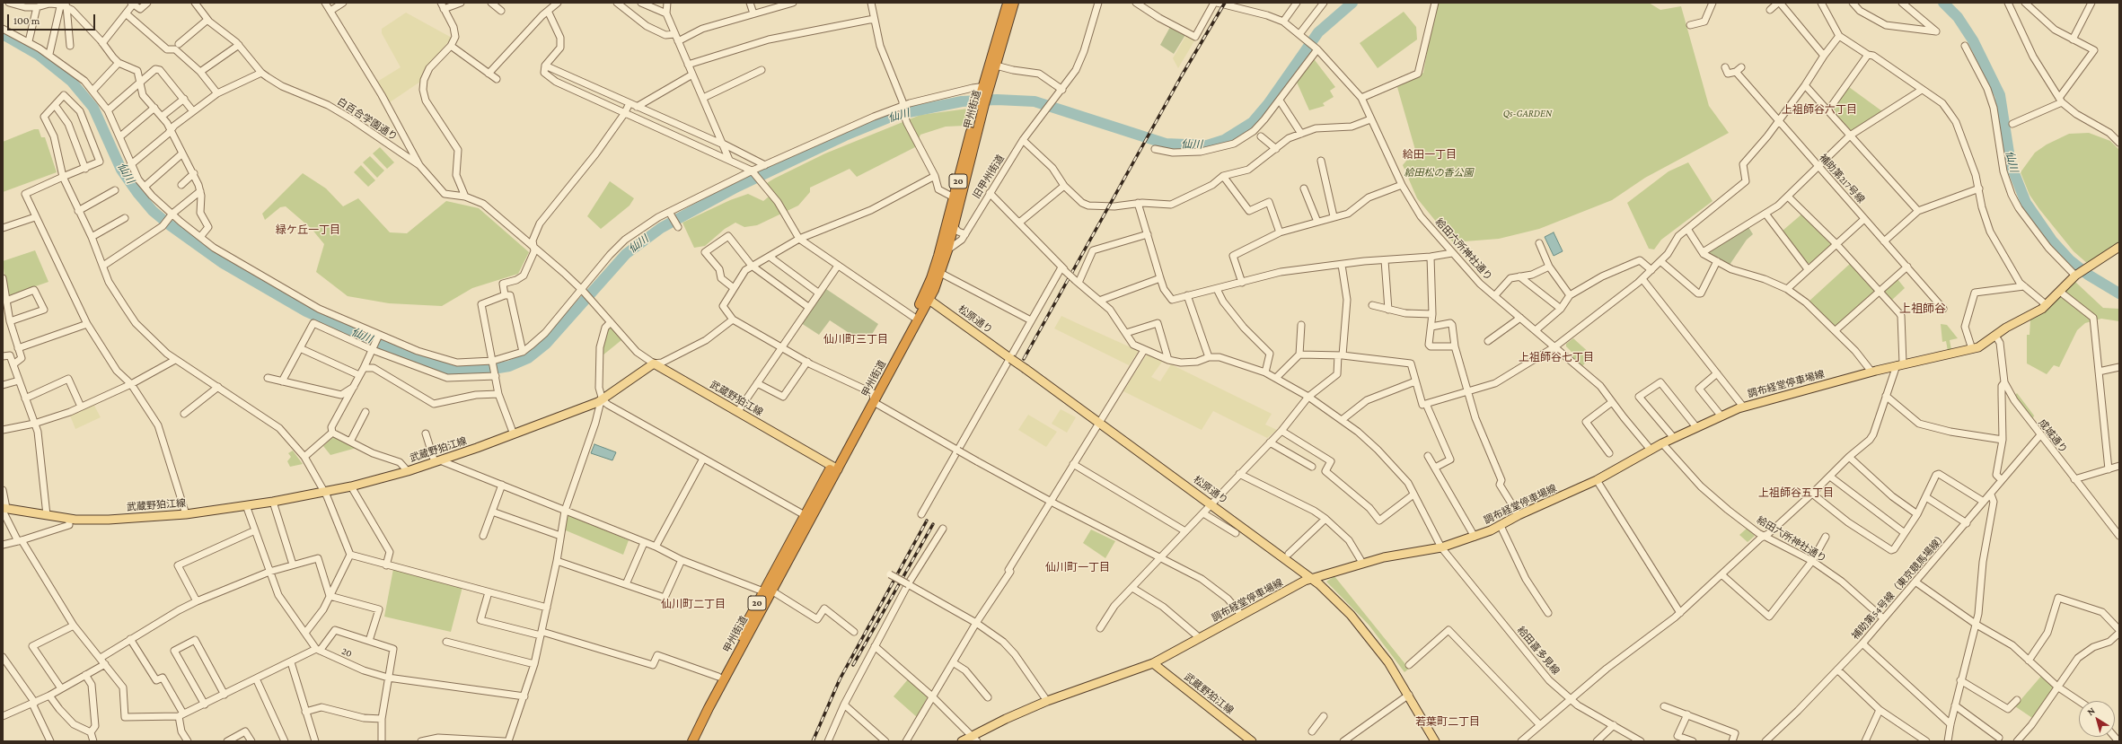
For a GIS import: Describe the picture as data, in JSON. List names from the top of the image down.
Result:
{
  "streets": {
    "highway": ["甲州街道", "20"],
    "main road": ["松原通り", "調布経堂停車場線", "武蔵野狛江線"],
    "street": [
      "白百合学園通り",
      "旧甲州街道",
      "補助第217号線",
      "給田六所神社通り",
      "成城通り",
      "補助第54号線（東京競馬場線）",
      "給田喜多見線"
    ]
  },
  "crossings": [
    ["甲州街道", "旧甲州街道"],
    ["甲州街道", "松原通り"],
    ["甲州街道", "武蔵野狛江線"],
    ["給田六所神社通り", "調布経堂停車場線"],
    ["給田六所神社通り", "補助第54号線（東京競馬場線）"],
    ["松原通り", "調布経堂停車場線"],
    ["調布経堂停車場線", "武蔵野狛江線"],
    ["調布経堂停車場線", "成城通り"],
    ["調布経堂停車場線", "給田喜多見線"],
    ["成城通り", "補助第54号線（東京競馬場線）"]
  ],
  "districts": [
    "上祖師谷六丁目",
    "給田一丁目",
    "緑ケ丘一丁目",
    "上祖師谷",
    "仙川町三丁目",
    "上祖師谷七丁目",
    "上祖師谷五丁目",
    "仙川町一丁目",
    "仙川町二丁目",
    "若葉町二丁目"
  ],
  "water": ["仙川"],
  "parks": ["Qs-GARDEN", "給田松の香公園"],
  "scale_bar": "100 m",
  "north": "top left"
}
